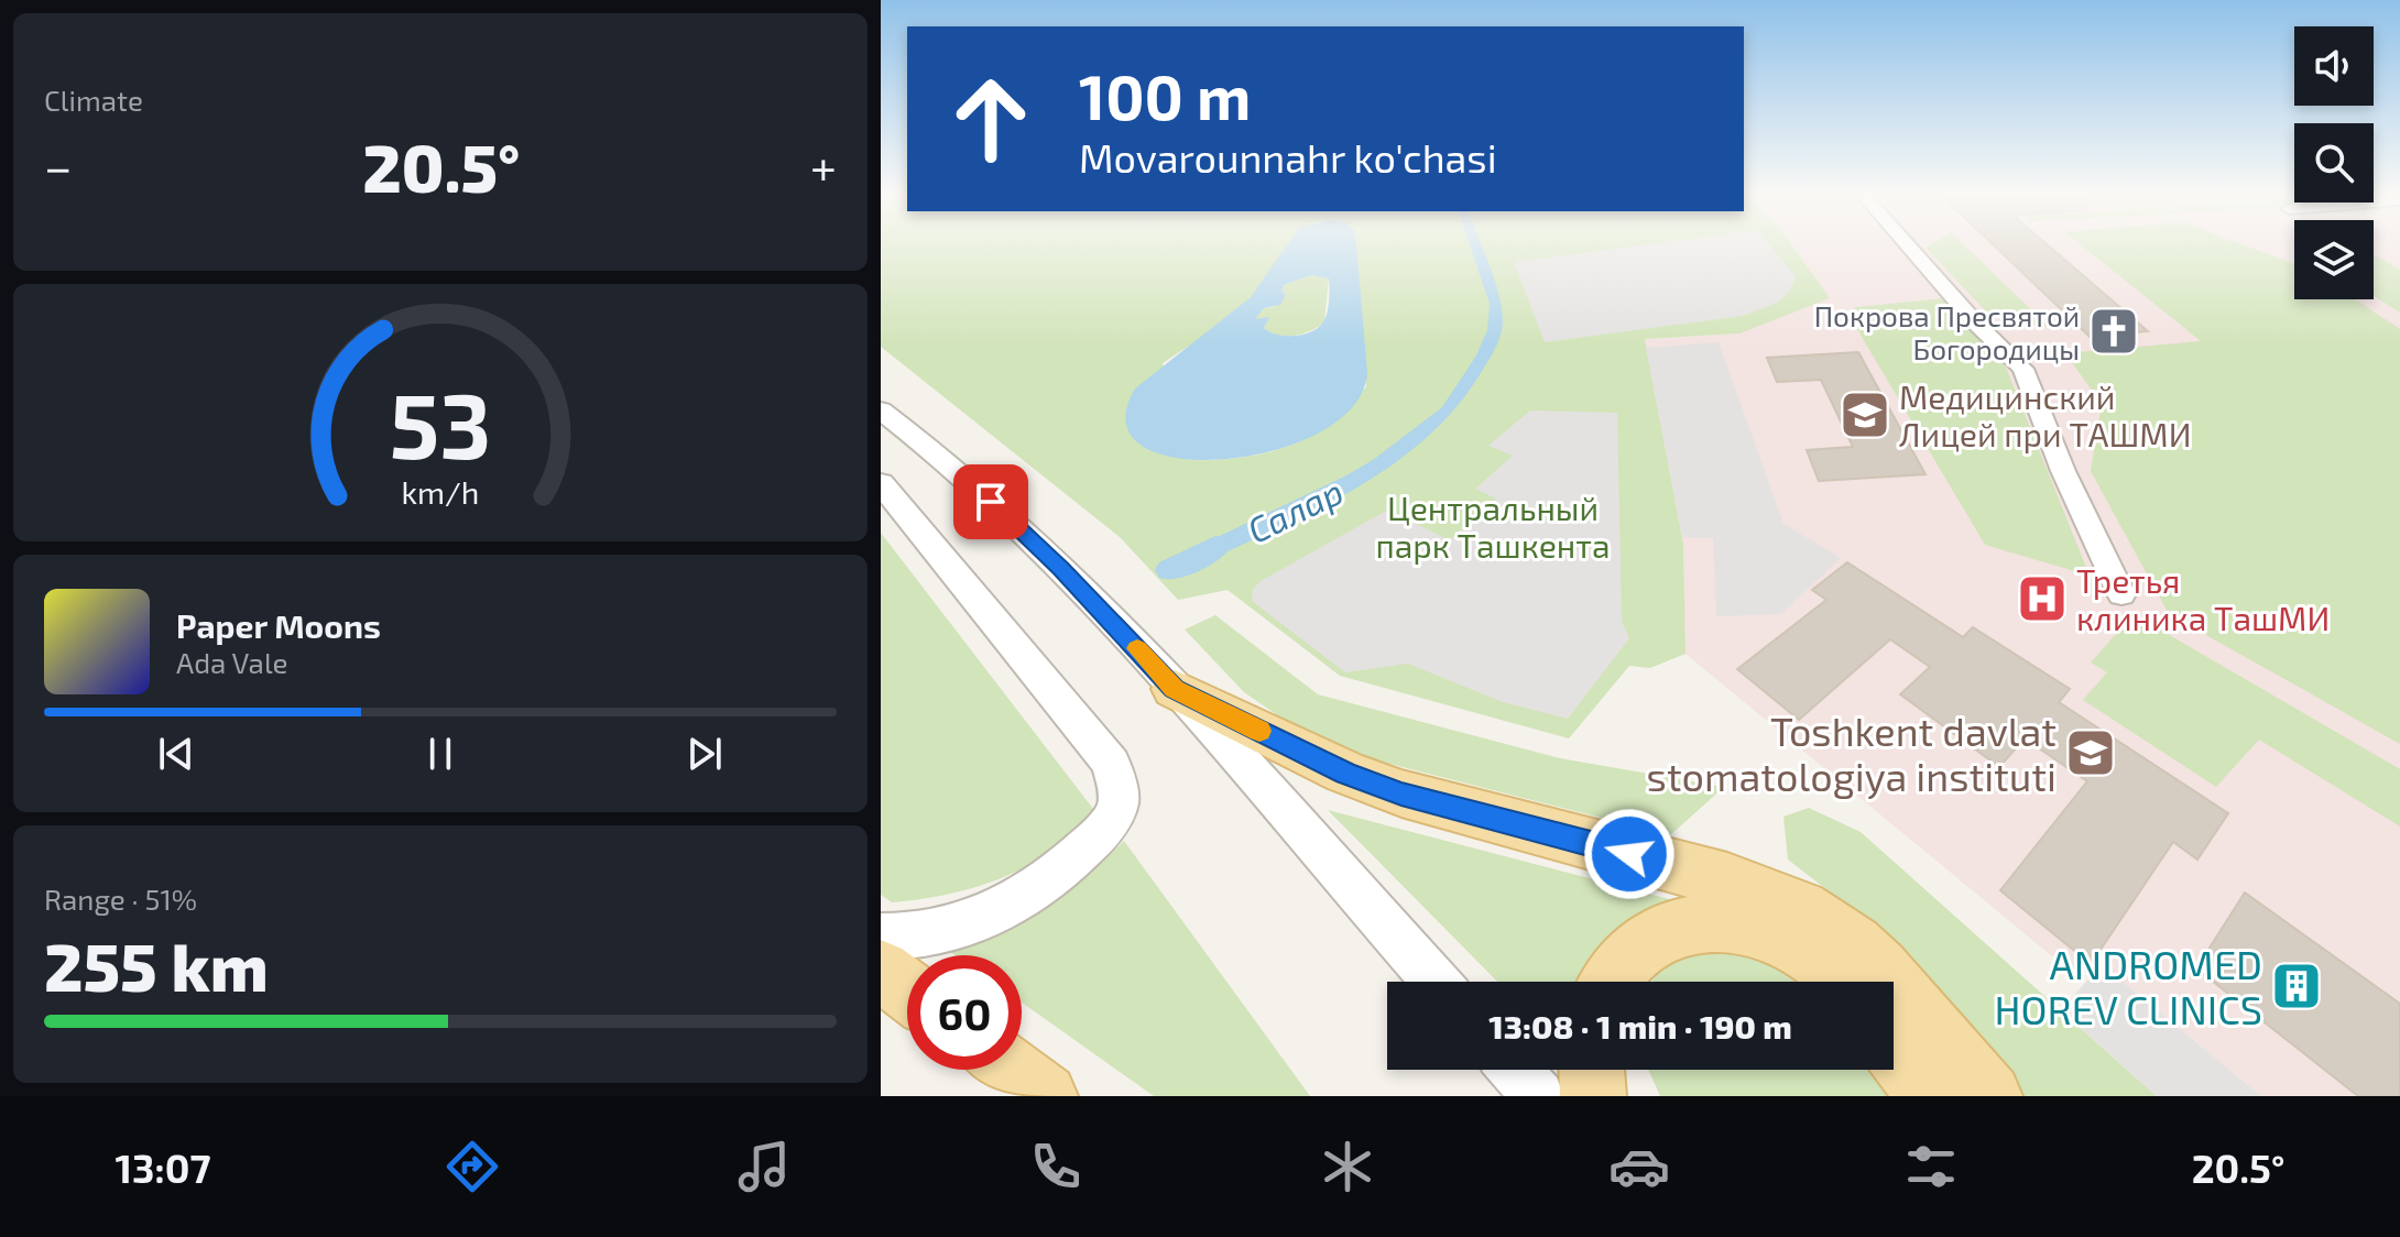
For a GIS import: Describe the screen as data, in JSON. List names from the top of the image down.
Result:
{
  "water": ["Салар"],
  "parks": ["Центральный парк Ташкента"],
  "places": {
    "church": ["Покрова Пресвятой Богородицы"],
    "school or university": ["Медицинский Лицей при ТАШМИ", "Toshkent davlat stomatologiya instituti"],
    "hospital": ["Третья клиника ТашМИ"],
    "building": ["ANDROMED HOREV CLINICS"]
  },
  "page": {
    "tile": [
      "Climate",
      ["Range · 51%", "255 km"]
    ],
    "turn": ["100 m", "Movarounnahr ko'chasi"],
    "heat": ["−", "20.5°", "+"],
    "song": ["Paper Moons", "Ada Vale"],
    "limit": "60",
    "trip": "13:08 · 1 min · 190 m",
    "tabs": ["13:07", "20.5°"],
    "gauge": ["53", "km/h"]
  }
}
